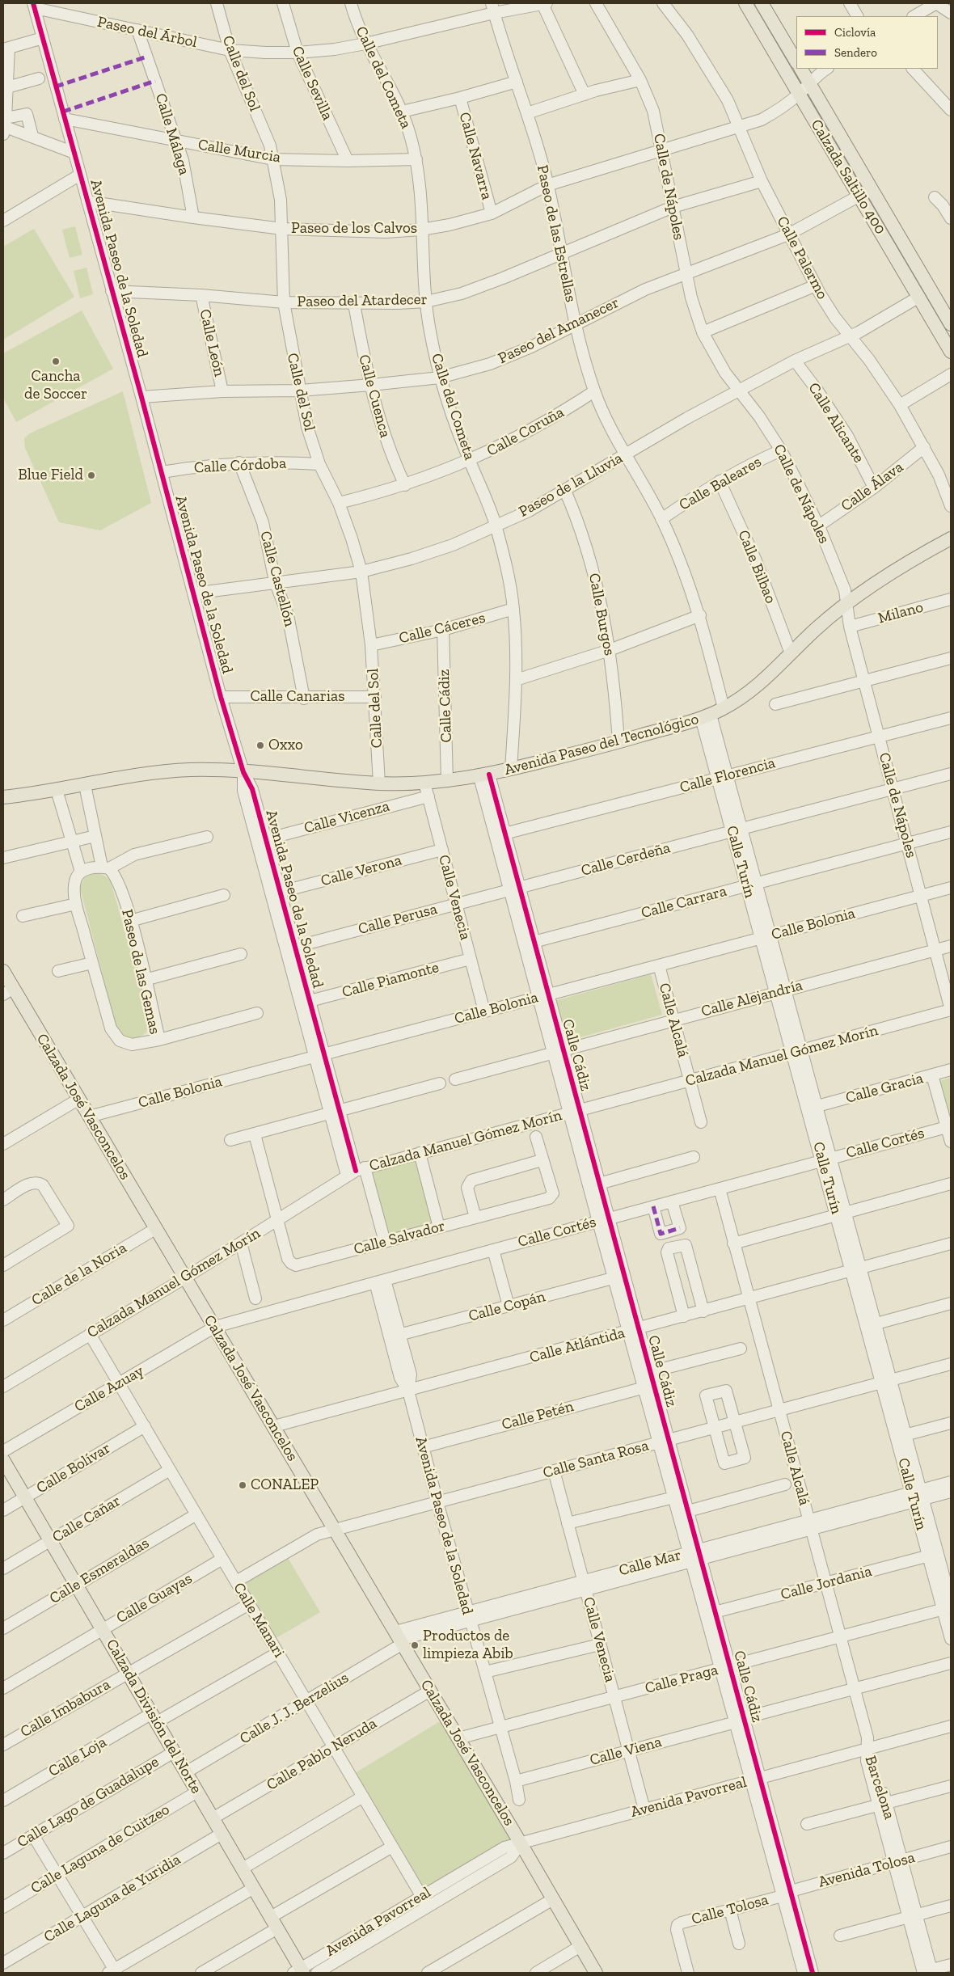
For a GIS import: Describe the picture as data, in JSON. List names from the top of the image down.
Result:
{
  "streets": {
    "main road": [
      "Calzada Saltillo 400",
      "Avenida Paseo del Tecnológico",
      "Calzada José Vasconcelos",
      "Calzada División del Norte"
    ],
    "street": [
      "Paseo del Árbol",
      "Calle del Sol",
      "Calle del Cometa",
      "Calle Sevilla",
      "Calle Málaga",
      "Calle Murcia",
      "Calle Navarra",
      "Calle de Nápoles",
      "Paseo de los Calvos",
      "Paseo de las Estrellas",
      "Calle Palermo",
      "Avenida Paseo de la Soledad",
      "Paseo del Atardecer",
      "Paseo del Amanecer",
      "Calle León",
      "Calle Cuenca",
      "Calle Alicante",
      "Calle Coruña",
      "Calle Córdoba",
      "Calle Baleares",
      "Paseo de la Lluvia",
      "Calle Álava",
      "Calle Bilbao",
      "Calle Castellón",
      "Milano",
      "Calle Burgos",
      "Calle Cáceres",
      "Calle Canarias",
      "Calle Cádiz",
      "Calle Florencia",
      "Calle Vicenza",
      "Calle Cerdeña",
      "Calle Turín",
      "Calle Verona",
      "Calle Venecia",
      "Calle Carrara",
      "Calle Perusa",
      "Calle Bolonia",
      "Paseo de las Gemas",
      "Calle Piamonte",
      "Calle Alejandría",
      "Calle Alcalá",
      "Calzada Manuel Gómez Morín",
      "Calle Gracia",
      "Calle Cortés",
      "Calle Salvador",
      "Calle de la Noria",
      "Calle Copán",
      "Calle Atlántida",
      "Calle Azuay",
      "Calle Petén",
      "Calle Santa Rosa",
      "Calle Bolívar",
      "Calle Cañar",
      "Calle Mar",
      "Calle Esmeraldas",
      "Calle Jordania",
      "Calle Guayas",
      "Calle Manari",
      "Calle Praga",
      "Calle Imbabura",
      "Calle J. J. Berzelius",
      "Calle Viena",
      "Calle Pablo Neruda",
      "Calle Loja",
      "Barcelona",
      "Avenida Pavorreal",
      "Calle Lago de Guadalupe",
      "Calle Laguna de Cuitzeo",
      "Avenida Tolosa",
      "Calle Laguna de Yuridia",
      "Calle Tolosa"
    ]
  },
  "crossings": [
    ["Paseo del Árbol", "Calle del Sol"],
    ["Paseo del Árbol", "Calle del Cometa"],
    ["Paseo del Árbol", "Calle Sevilla"],
    ["Paseo del Árbol", "Calle Málaga"],
    ["Paseo del Árbol", "Paseo de las Estrellas"],
    ["Paseo del Árbol", "Avenida Paseo de la Soledad"],
    ["Calle del Sol", "Calle Murcia"],
    ["Calle del Sol", "Paseo de los Calvos"],
    ["Calle del Sol", "Paseo del Atardecer"],
    ["Calle del Sol", "Paseo del Amanecer"],
    ["Calle del Sol", "Calle Coruña"],
    ["Calle del Sol", "Calle Córdoba"],
    ["Calle del Sol", "Paseo de la Lluvia"],
    ["Calle del Sol", "Calle Cáceres"],
    ["Calle del Sol", "Calle Canarias"],
    ["Calle del Sol", "Avenida Paseo del Tecnológico"],
    ["Calle del Cometa", "Calle Murcia"],
    ["Calle del Cometa", "Paseo de los Calvos"],
    ["Calle del Cometa", "Paseo del Atardecer"],
    ["Calle del Cometa", "Paseo del Amanecer"],
    ["Calle del Cometa", "Calle Coruña"],
    ["Calle del Cometa", "Paseo de la Lluvia"],
    ["Calle del Cometa", "Calle Cáceres"],
    ["Calle del Cometa", "Avenida Paseo del Tecnológico"],
    ["Calle Sevilla", "Calle Murcia"],
    ["Calle Málaga", "Calle Murcia"],
    ["Calle Málaga", "Paseo de los Calvos"],
    ["Calle Murcia", "Avenida Paseo de la Soledad"],
    ["Calle Navarra", "Paseo de los Calvos"],
    ["Calzada Saltillo 400", "Paseo de los Calvos"],
    ["Calzada Saltillo 400", "Paseo del Amanecer"],
    ["Calzada Saltillo 400", "Paseo de la Lluvia"],
    ["Calle de Nápoles", "Paseo de los Calvos"],
    ["Calle de Nápoles", "Paseo del Atardecer"],
    ["Calle de Nápoles", "Paseo del Amanecer"],
    ["Calle de Nápoles", "Calle Baleares"],
    ["Calle de Nápoles", "Paseo de la Lluvia"],
    ["Calle de Nápoles", "Calle Álava"],
    ["Calle de Nápoles", "Milano"],
    ["Calle de Nápoles", "Avenida Paseo del Tecnológico"],
    ["Calle de Nápoles", "Calle Florencia"],
    ["Calle de Nápoles", "Calle Cerdeña"],
    ["Calle de Nápoles", "Calle Carrara"],
    ["Calle de Nápoles", "Calle Bolonia"],
    ["Calle de Nápoles", "Calle Alejandría"],
    ["Calle de Nápoles", "Calzada Manuel Gómez Morín"],
    ["Paseo de los Calvos", "Paseo de las Estrellas"],
    ["Paseo de los Calvos", "Calle Palermo"],
    ["Paseo de los Calvos", "Avenida Paseo de la Soledad"],
    ["Paseo de las Estrellas", "Paseo del Atardecer"],
    ["Paseo de las Estrellas", "Paseo del Amanecer"],
    ["Paseo de las Estrellas", "Calle Coruña"],
    ["Paseo de las Estrellas", "Calle Baleares"],
    ["Paseo de las Estrellas", "Paseo de la Lluvia"],
    ["Paseo de las Estrellas", "Avenida Paseo del Tecnológico"],
    ["Calle Palermo", "Paseo del Atardecer"],
    ["Calle Palermo", "Paseo del Amanecer"],
    ["Calle Palermo", "Paseo de la Lluvia"],
    ["Calle Palermo", "Calle Álava"],
    ["Avenida Paseo de la Soledad", "Paseo del Atardecer"],
    ["Avenida Paseo de la Soledad", "Paseo del Amanecer"],
    ["Avenida Paseo de la Soledad", "Calle Córdoba"],
    ["Avenida Paseo de la Soledad", "Paseo de la Lluvia"],
    ["Avenida Paseo de la Soledad", "Calle Canarias"],
    ["Avenida Paseo de la Soledad", "Avenida Paseo del Tecnológico"],
    ["Avenida Paseo de la Soledad", "Calle Vicenza"],
    ["Avenida Paseo de la Soledad", "Calle Verona"],
    ["Avenida Paseo de la Soledad", "Calle Perusa"],
    ["Avenida Paseo de la Soledad", "Calle Bolonia"],
    ["Avenida Paseo de la Soledad", "Calle Piamonte"],
    ["Avenida Paseo de la Soledad", "Calzada Manuel Gómez Morín"],
    ["Avenida Paseo de la Soledad", "Calle Cortés"],
    ["Avenida Paseo de la Soledad", "Calle Salvador"],
    ["Avenida Paseo de la Soledad", "Calle Copán"],
    ["Avenida Paseo de la Soledad", "Calle Atlántida"],
    ["Avenida Paseo de la Soledad", "Calle Petén"],
    ["Avenida Paseo de la Soledad", "Calle Santa Rosa"],
    ["Avenida Paseo de la Soledad", "Calle Mar"],
    ["Avenida Paseo de la Soledad", "Calle Praga"],
    ["Avenida Paseo de la Soledad", "Calle Viena"],
    ["Paseo del Atardecer", "Calle León"],
    ["Paseo del Atardecer", "Calle Cuenca"],
    ["Paseo del Amanecer", "Calle León"],
    ["Paseo del Amanecer", "Calle Cuenca"],
    ["Calle Cuenca", "Calle Coruña"],
    ["Calle Alicante", "Paseo de la Lluvia"],
    ["Calle Alicante", "Calle Álava"],
    ["Calle Córdoba", "Calle Castellón"],
    ["Calle Baleares", "Calle Bilbao"],
    ["Paseo de la Lluvia", "Calle Castellón"],
    ["Paseo de la Lluvia", "Calle Burgos"],
    ["Calle Bilbao", "Avenida Paseo del Tecnológico"],
    ["Calle Castellón", "Calle Canarias"],
    ["Calle Burgos", "Avenida Paseo del Tecnológico"],
    ["Calle Cáceres", "Calle Cádiz"],
    ["Calle Cádiz", "Avenida Paseo del Tecnológico"],
    ["Calle Cádiz", "Calle Florencia"],
    ["Calle Cádiz", "Calle Cerdeña"],
    ["Calle Cádiz", "Calle Carrara"],
    ["Calle Cádiz", "Calle Perusa"],
    ["Calle Cádiz", "Calle Bolonia"],
    ["Calle Cádiz", "Calle Alejandría"],
    ["Calle Cádiz", "Calzada Manuel Gómez Morín"],
    ["Calle Cádiz", "Calle Cortés"],
    ["Calle Cádiz", "Calle Copán"],
    ["Calle Cádiz", "Calle Atlántida"],
    ["Calle Cádiz", "Calle Petén"],
    ["Calle Cádiz", "Calle Santa Rosa"],
    ["Calle Cádiz", "Calle Mar"],
    ["Calle Cádiz", "Calle Jordania"],
    ["Calle Cádiz", "Calle Praga"],
    ["Calle Cádiz", "Calle Viena"],
    ["Calle Cádiz", "Avenida Pavorreal"],
    ["Calle Cádiz", "Avenida Tolosa"],
    ["Calle Cádiz", "Calle Tolosa"],
    ["Avenida Paseo del Tecnológico", "Calle Turín"],
    ["Avenida Paseo del Tecnológico", "Calle Venecia"],
    ["Avenida Paseo del Tecnológico", "Paseo de las Gemas"],
    ["Calle Florencia", "Calle Turín"],
    ["Calle Vicenza", "Calle Venecia"],
    ["Calle Cerdeña", "Calle Turín"],
    ["Calle Cerdeña", "Calle Perusa"],
    ["Calle Turín", "Calle Carrara"],
    ["Calle Turín", "Calle Bolonia"],
    ["Calle Turín", "Calle Alejandría"],
    ["Calle Turín", "Calzada Manuel Gómez Morín"],
    ["Calle Turín", "Calle Gracia"],
    ["Calle Turín", "Calle Cortés"],
    ["Calle Turín", "Calle Atlántida"],
    ["Calle Turín", "Calle Santa Rosa"],
    ["Calle Turín", "Calle Mar"],
    ["Calle Turín", "Calle Jordania"],
    ["Calle Turín", "Calle Praga"],
    ["Calle Verona", "Calle Venecia"],
    ["Calle Venecia", "Calle Perusa"],
    ["Calle Venecia", "Calle Bolonia"],
    ["Calle Venecia", "Calle Piamonte"],
    ["Calle Venecia", "Calle Santa Rosa"],
    ["Calle Venecia", "Calle Mar"],
    ["Calle Venecia", "Calle Praga"],
    ["Calle Venecia", "Calle Viena"],
    ["Calle Venecia", "Avenida Pavorreal"],
    ["Calle Bolonia", "Calle Alcalá"],
    ["Calle Bolonia", "Calzada José Vasconcelos"],
    ["Calle Alejandría", "Calle Alcalá"],
    ["Calle Alcalá", "Calzada Manuel Gómez Morín"],
    ["Calle Alcalá", "Calle Cortés"],
    ["Calle Alcalá", "Calle Atlántida"],
    ["Calle Alcalá", "Calle Santa Rosa"],
    ["Calle Alcalá", "Calle Mar"],
    ["Calle Alcalá", "Calle Jordania"],
    ["Calle Alcalá", "Calle Praga"],
    ["Calle Alcalá", "Calle Viena"],
    ["Calle Alcalá", "Barcelona"],
    ["Calle Alcalá", "Avenida Pavorreal"],
    ["Calzada Manuel Gómez Morín", "Calzada José Vasconcelos"],
    ["Calzada Manuel Gómez Morín", "Calle Salvador"],
    ["Calzada Manuel Gómez Morín", "Calle Manari"],
    ["Calzada José Vasconcelos", "Calle Cortés"],
    ["Calzada José Vasconcelos", "Calle de la Noria"],
    ["Calzada José Vasconcelos", "Calle Atlántida"],
    ["Calzada José Vasconcelos", "Calle Azuay"],
    ["Calzada José Vasconcelos", "Calle Santa Rosa"],
    ["Calzada José Vasconcelos", "Calle Mar"],
    ["Calzada José Vasconcelos", "Calle Praga"],
    ["Calzada José Vasconcelos", "Calle J. J. Berzelius"],
    ["Calzada José Vasconcelos", "Calle Pablo Neruda"],
    ["Calzada José Vasconcelos", "Avenida Pavorreal"],
    ["Calle Cortés", "Calle Azuay"],
    ["Calle Azuay", "Calle Manari"],
    ["Calle Santa Rosa", "Calle Manari"],
    ["Calle Bolívar", "Calle Manari"],
    ["Calle Bolívar", "Calzada División del Norte"],
    ["Calle Cañar", "Calle Manari"],
    ["Calle Cañar", "Calzada División del Norte"],
    ["Calle Mar", "Calle J. J. Berzelius"],
    ["Calle Esmeraldas", "Calle Manari"],
    ["Calle Esmeraldas", "Calzada División del Norte"],
    ["Calle Guayas", "Calle Manari"],
    ["Calle Guayas", "Calzada División del Norte"],
    ["Calle Manari", "Calle Imbabura"],
    ["Calle Manari", "Calle J. J. Berzelius"],
    ["Calle Manari", "Calle Pablo Neruda"],
    ["Calle Manari", "Calle Loja"],
    ["Calle Manari", "Avenida Pavorreal"],
    ["Calle Imbabura", "Calzada División del Norte"],
    ["Calle J. J. Berzelius", "Calzada División del Norte"],
    ["Calzada División del Norte", "Calle Pablo Neruda"],
    ["Calzada División del Norte", "Calle Loja"],
    ["Calzada División del Norte", "Avenida Pavorreal"],
    ["Calzada División del Norte", "Calle Lago de Guadalupe"],
    ["Calzada División del Norte", "Calle Laguna de Cuitzeo"],
    ["Calzada División del Norte", "Calle Laguna de Yuridia"],
    ["Barcelona", "Avenida Pavorreal"],
    ["Barcelona", "Avenida Tolosa"],
    ["Avenida Tolosa", "Calle Tolosa"]
  ],
  "places": [
    "Cancha de Soccer",
    "Blue Field",
    "Oxxo",
    "CONALEP",
    "Productos de limpieza Abib"
  ],
  "legend": ["Ciclovía", "Sendero"]
}
